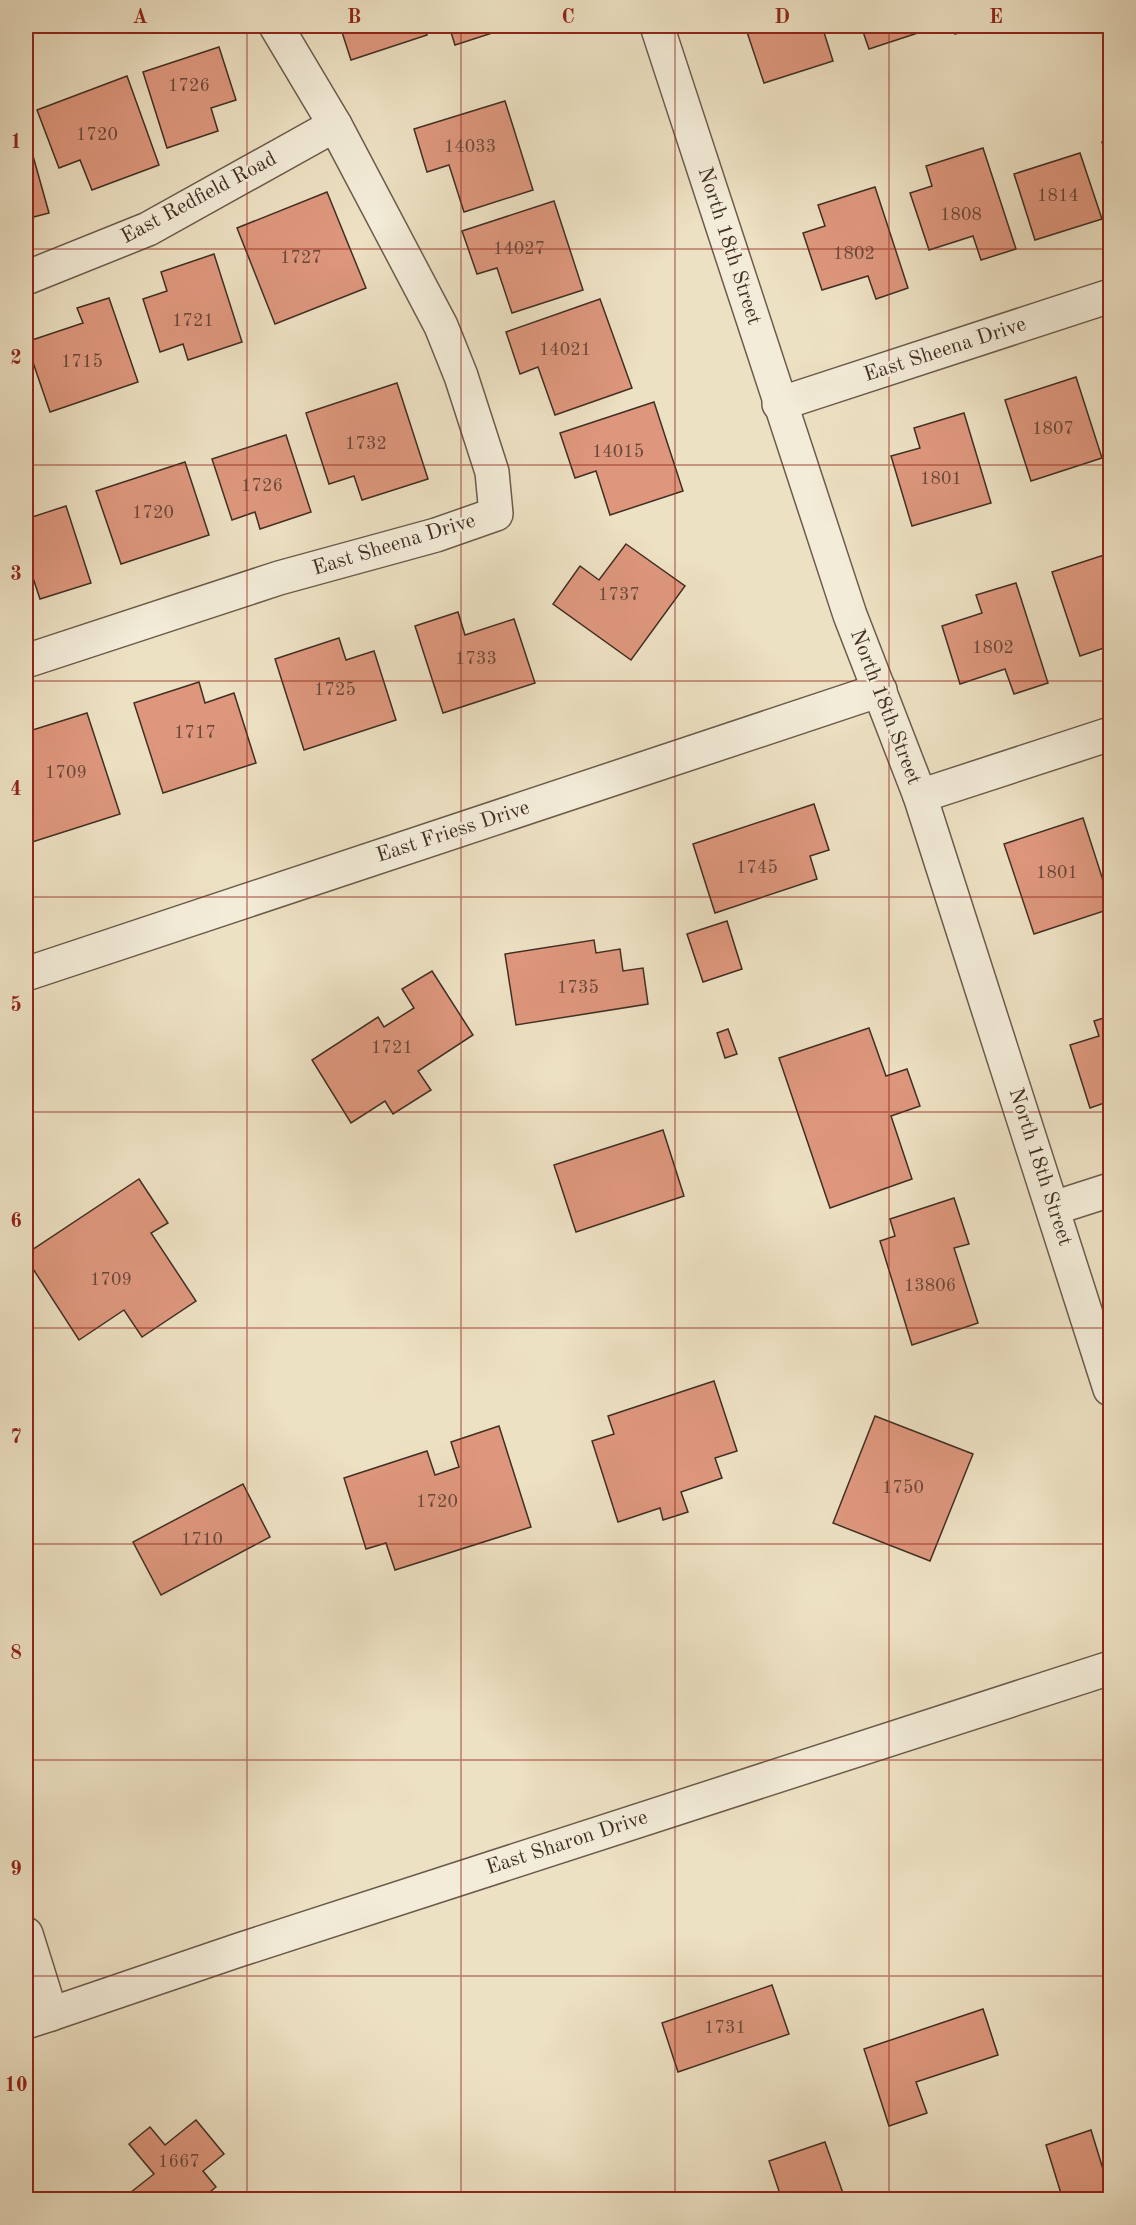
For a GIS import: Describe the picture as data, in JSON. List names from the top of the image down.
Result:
{
  "streets": {
    "street": [
      "East Redfield Road",
      "North 18th Street",
      "East Sheena Drive",
      "East Friess Drive",
      "East Sharon Drive"
    ]
  },
  "crossings": [
    ["East Redfield Road", "East Sheena Drive"],
    ["North 18th Street", "East Sheena Drive"],
    ["North 18th Street", "East Friess Drive"]
  ],
  "house_numbers": [
    "1726",
    "1720",
    "14033",
    "1814",
    "1808",
    "14027",
    "1802",
    "1727",
    "1721",
    "14021",
    "1715",
    "1807",
    "1732",
    "14015",
    "1801",
    "1726",
    "1720",
    "1737",
    "1802",
    "1733",
    "1725",
    "1717",
    "1709",
    "1745",
    "1801",
    "1735",
    "1721",
    "1709",
    "13806",
    "1750",
    "1720",
    "1710",
    "1731",
    "1667"
  ],
  "grid": {
    "columns": [
      "A",
      "B",
      "C",
      "D",
      "E"
    ],
    "rows": [
      "1",
      "2",
      "3",
      "4",
      "5",
      "6",
      "7",
      "8",
      "9",
      "10"
    ]
  }
}
